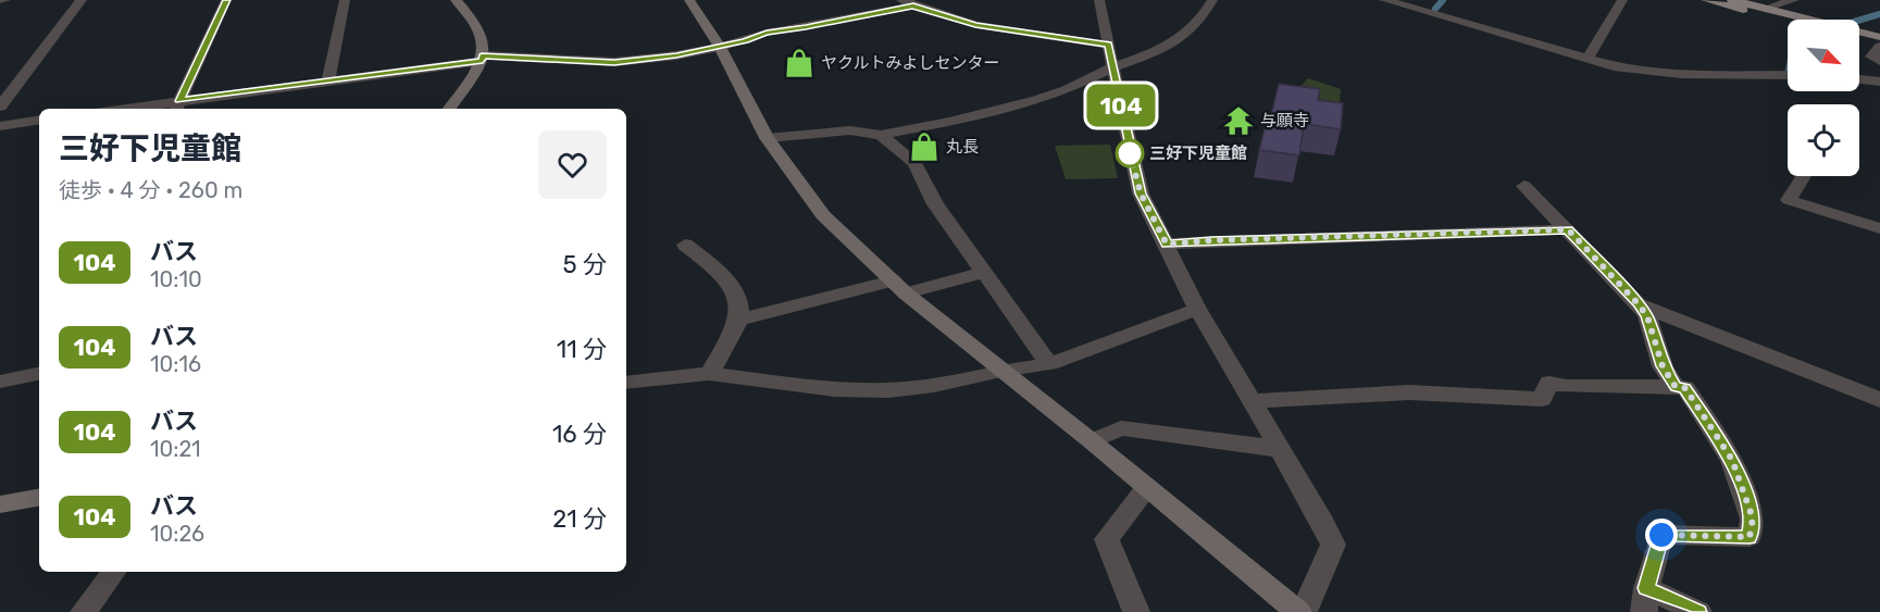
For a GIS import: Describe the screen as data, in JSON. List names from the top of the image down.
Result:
{
  "places": {
    "shop": ["ヤクルトみよしセンター", "丸長"],
    "temple": ["与願寺"],
    "other": ["三好下児童館"]
  },
  "lines": ["bus line 104"],
  "north": "bottom right",
  "page": {
    "on_map": "104",
    "heading": ["三好下児童館", "徒歩 · 4 分 · 260 m"],
    "list": [
      {
        "mark": "104",
        "name": "バス",
        "note": "10:10",
        "value": "5 分"
      },
      {
        "mark": "104",
        "name": "バス",
        "note": "10:16",
        "value": "11 分"
      },
      {
        "mark": "104",
        "name": "バス",
        "note": "10:21",
        "value": "16 分"
      },
      {
        "mark": "104",
        "name": "バス",
        "note": "10:26",
        "value": "21 分"
      }
    ]
  }
}
